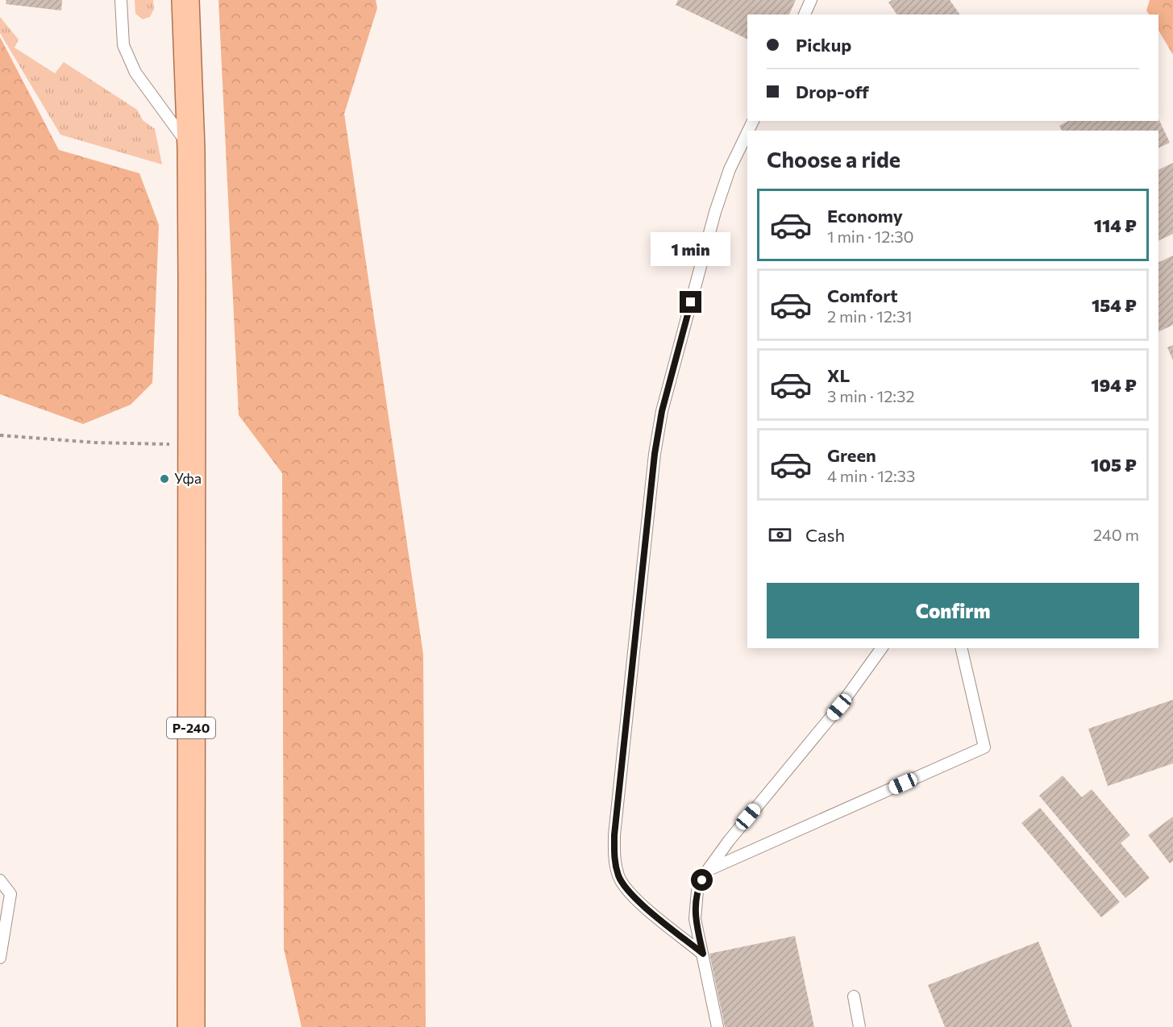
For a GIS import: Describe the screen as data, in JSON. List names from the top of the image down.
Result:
{
  "streets": {
    "main road": ["Р-240"]
  },
  "places": ["Уфа"],
  "page": {
    "banner": ["Pickup", "Drop-off"],
    "heading": "Choose a ride",
    "list": [
      {
        "name": "Economy",
        "note": "1 min · 12:30",
        "value": "114 ₽"
      },
      {
        "name": "Comfort",
        "note": "2 min · 12:31",
        "value": "154 ₽"
      },
      {
        "name": "XL",
        "note": "3 min · 12:32",
        "value": "194 ₽"
      },
      {
        "name": "Green",
        "note": "4 min · 12:33",
        "value": "105 ₽"
      }
    ],
    "bubble": "1 min",
    "pay": ["Cash", "240 m"],
    "buttons": "Confirm"
  }
}
